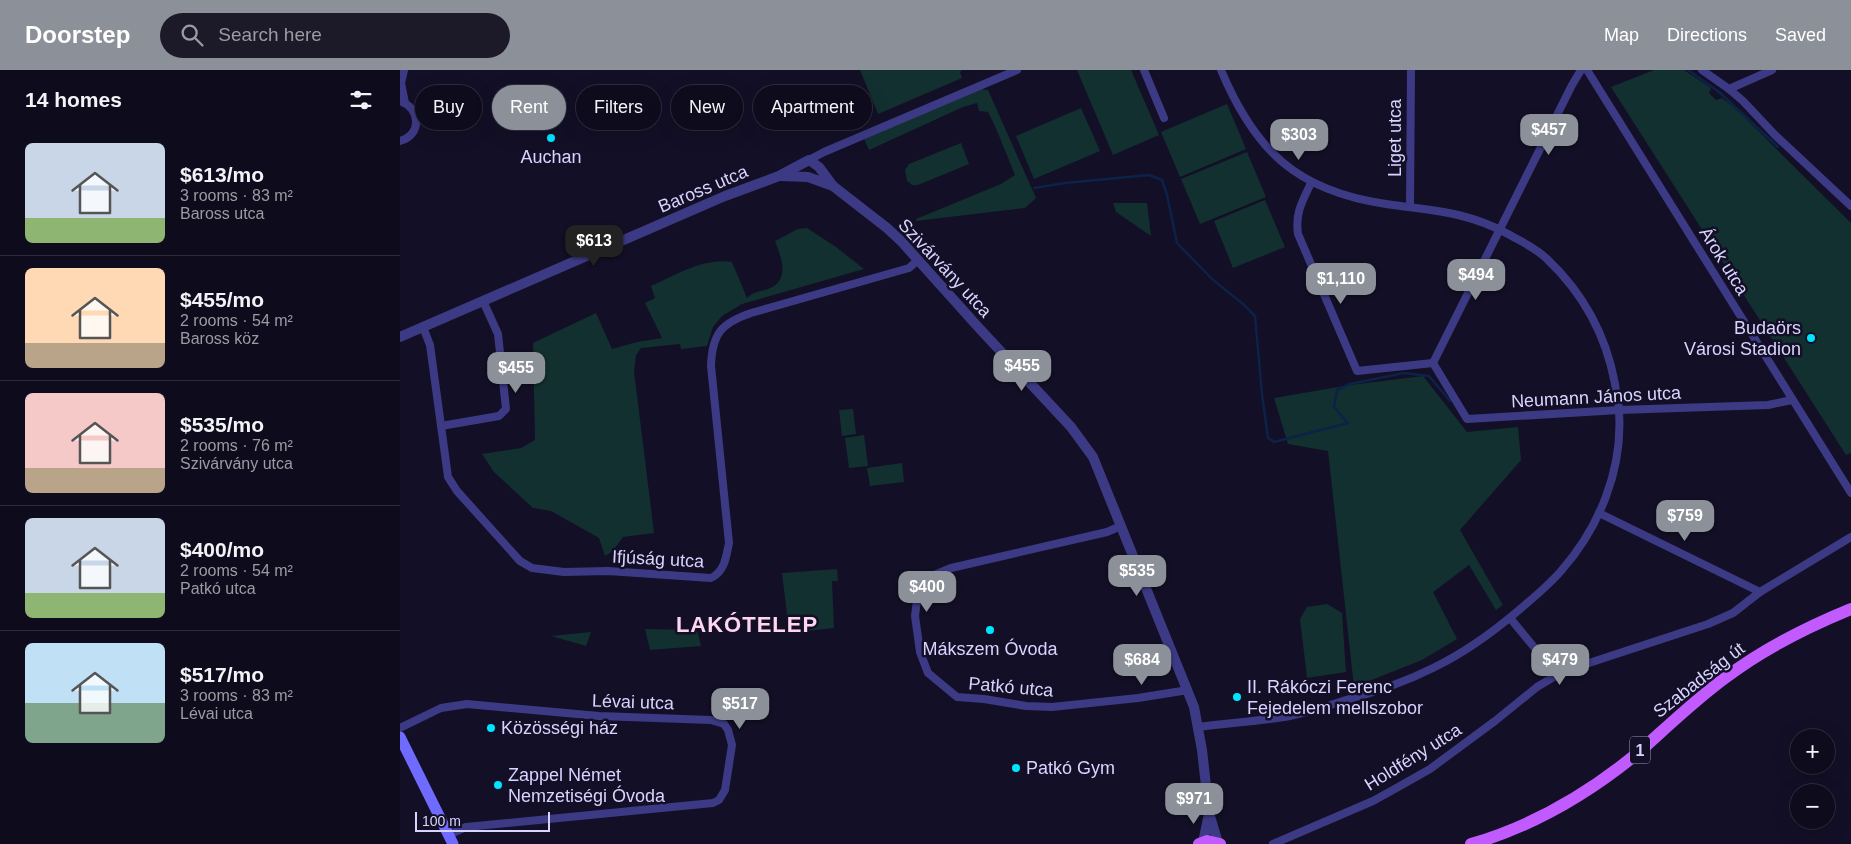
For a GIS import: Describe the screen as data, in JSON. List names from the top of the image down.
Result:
{
  "streets": {
    "main road": ["Szabadság út", "1"],
    "street": [
      "Liget utca",
      "Baross utca",
      "Árok utca",
      "Szivárvány utca",
      "Neumann János utca",
      "Ifjúság utca",
      "Patkó utca",
      "Lévai utca",
      "Holdfény utca"
    ]
  },
  "crossings": [
    ["Baross utca", "Szivárvány utca"],
    ["Baross utca", "Ifjúság utca"],
    ["Árok utca", "Neumann János utca"],
    ["Szivárvány utca", "Ifjúság utca"],
    ["Szivárvány utca", "Patkó utca"]
  ],
  "districts": ["LAKÓTELEP"],
  "places": [
    "Auchan",
    "Budaörs Városi Stadion",
    "Mákszem Óvoda",
    "II. Rákóczi Ferenc Fejedelem mellszobor",
    "Közösségi ház",
    "Patkó Gym",
    "Zappel Német Nemzetiségi Óvoda"
  ],
  "scale_bar": "100 m",
  "page": {
    "header": "Doorstep",
    "search": "Search here",
    "nav": ["Map", "Directions", "Saved"],
    "heading": "14 homes",
    "chip": [
      "Buy",
      "Rent",
      "Filters",
      "New",
      "Apartment"
    ],
    "price": [
      "$457",
      "$303",
      "$613",
      "$494",
      "$1,110",
      "$455",
      "$455",
      "$759",
      "$535",
      "$400",
      "$684",
      "$479",
      "$517",
      "$971"
    ],
    "list": [
      {
        "name": "$613/mo",
        "note": "3 rooms · 83 m² · Baross utca"
      },
      {
        "name": "$455/mo",
        "note": "2 rooms · 54 m² · Baross köz"
      },
      {
        "name": "$535/mo",
        "note": "2 rooms · 76 m² · Szivárvány utca"
      },
      {
        "name": "$400/mo",
        "note": "2 rooms · 54 m² · Patkó utca"
      },
      {
        "name": "$517/mo",
        "note": "3 rooms · 83 m² · Lévai utca"
      }
    ],
    "map_buttons": ["+", "−"],
    "scale": "100 m"
  }
}
